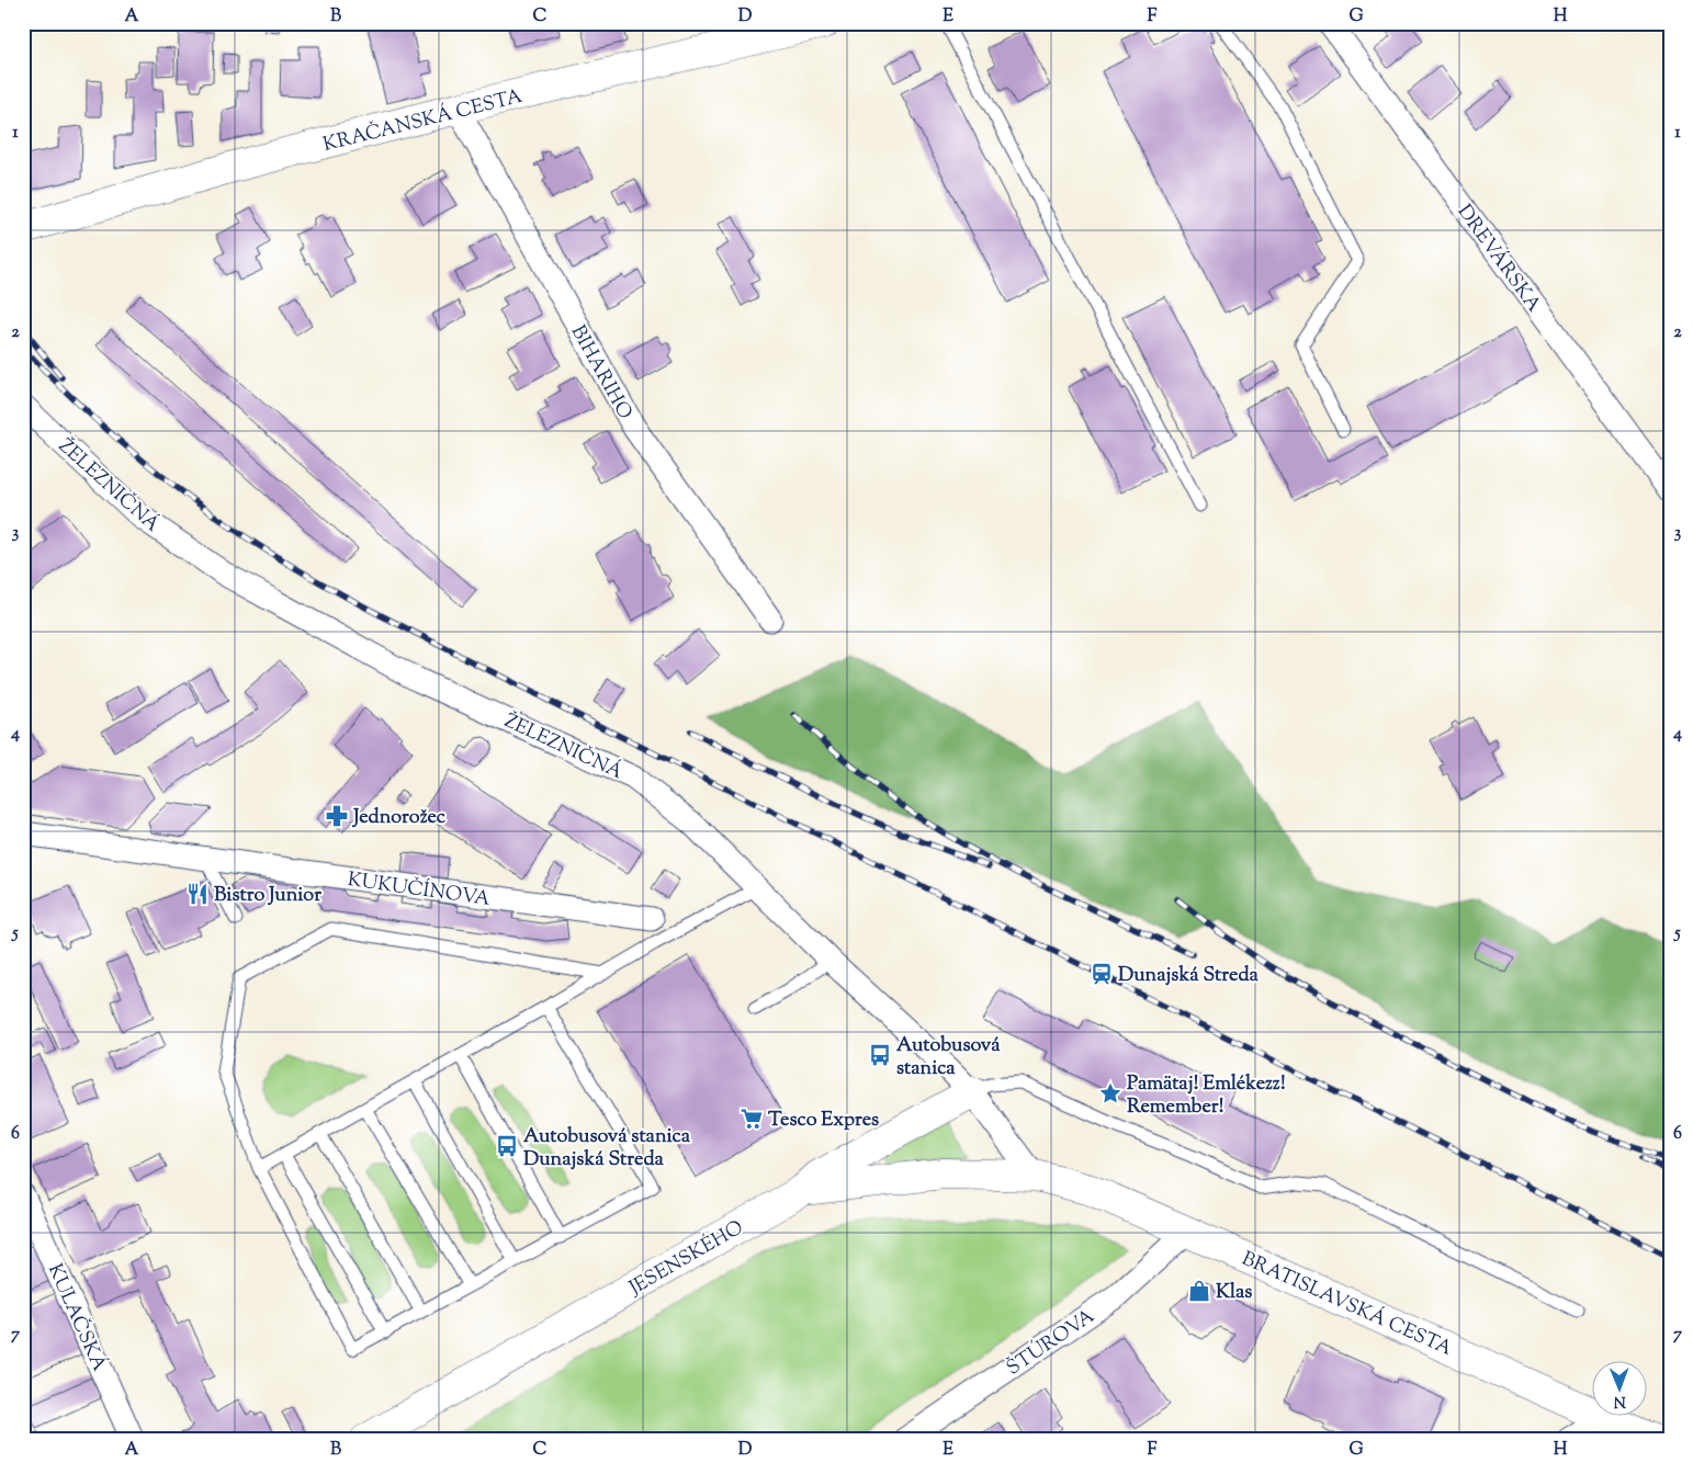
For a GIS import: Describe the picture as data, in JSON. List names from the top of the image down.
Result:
{
  "streets": {
    "street": [
      "KRAČANSKÁ CESTA",
      "DREVÁRSKA",
      "BIHARIHO",
      "ŽELEZNIČNÁ",
      "KUKUČÍNOVA",
      "JESENSKÉHO",
      "BRATISLAVSKÁ CESTA",
      "KULAČSKÁ",
      "ŠTÚROVA"
    ]
  },
  "crossings": [
    ["KRAČANSKÁ CESTA", "BIHARIHO"],
    ["ŽELEZNIČNÁ", "JESENSKÉHO"],
    ["ŽELEZNIČNÁ", "BRATISLAVSKÁ CESTA"],
    ["JESENSKÉHO", "BRATISLAVSKÁ CESTA"],
    ["BRATISLAVSKÁ CESTA", "ŠTÚROVA"]
  ],
  "places": {
    "pharmacy": ["Jednorožec"],
    "restaurant": ["Bistro Junior"],
    "station": ["Dunajská Streda"],
    "bus stop": ["Autobusová stanica", "Autobusová stanica Dunajská Streda"],
    "place": ["Pamätaj! Emlékezz! Remember!"],
    "supermarket": ["Tesco Expres"],
    "shop": ["Klas"]
  },
  "north": "bottom",
  "grid": {
    "columns": [
      "A",
      "B",
      "C",
      "D",
      "E",
      "F",
      "G",
      "H"
    ],
    "rows": [
      "1",
      "2",
      "3",
      "4",
      "5",
      "6",
      "7"
    ]
  }
}
